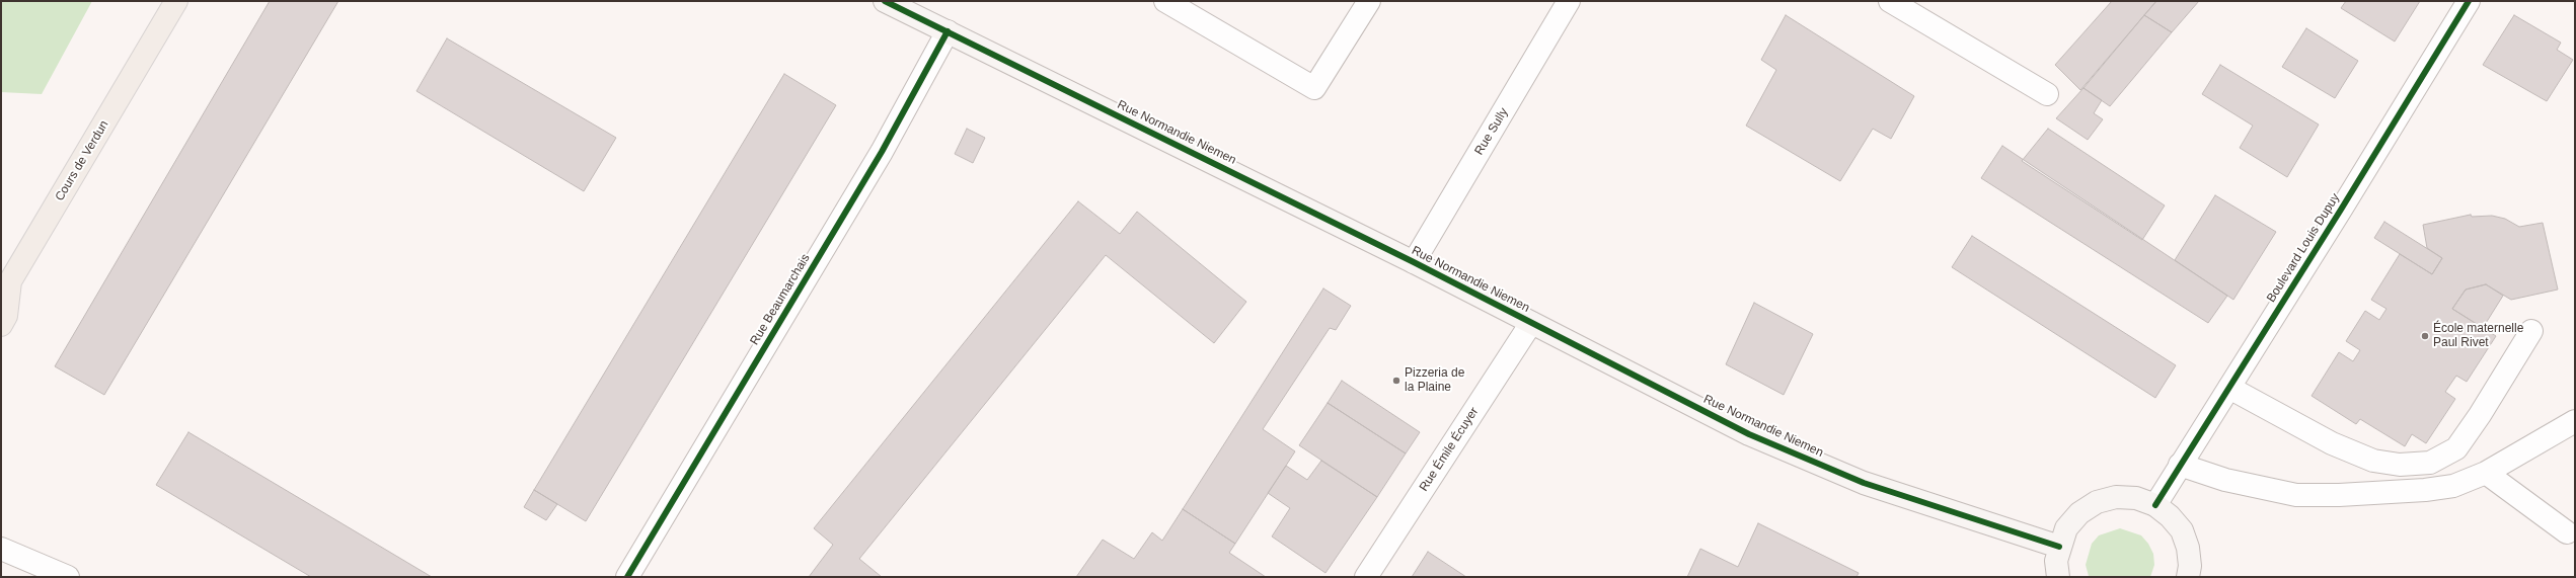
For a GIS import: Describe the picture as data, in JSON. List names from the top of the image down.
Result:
{
  "streets": {
    "main road": ["Rue Normandie Niemen", "Cours de Verdun"],
    "street": [
      "Rue Sully",
      "Boulevard Louis Dupuy",
      "Rue Beaumarchais",
      "Rue Émile Écuyer"
    ]
  },
  "crossings": [
    ["Rue Sully", "Rue Normandie Niemen"],
    ["Rue Normandie Niemen", "Rue Beaumarchais"],
    ["Rue Normandie Niemen", "Rue Émile Écuyer"]
  ],
  "places": ["École maternelle Paul Rivet", "Pizzeria de la Plaine"]
}
